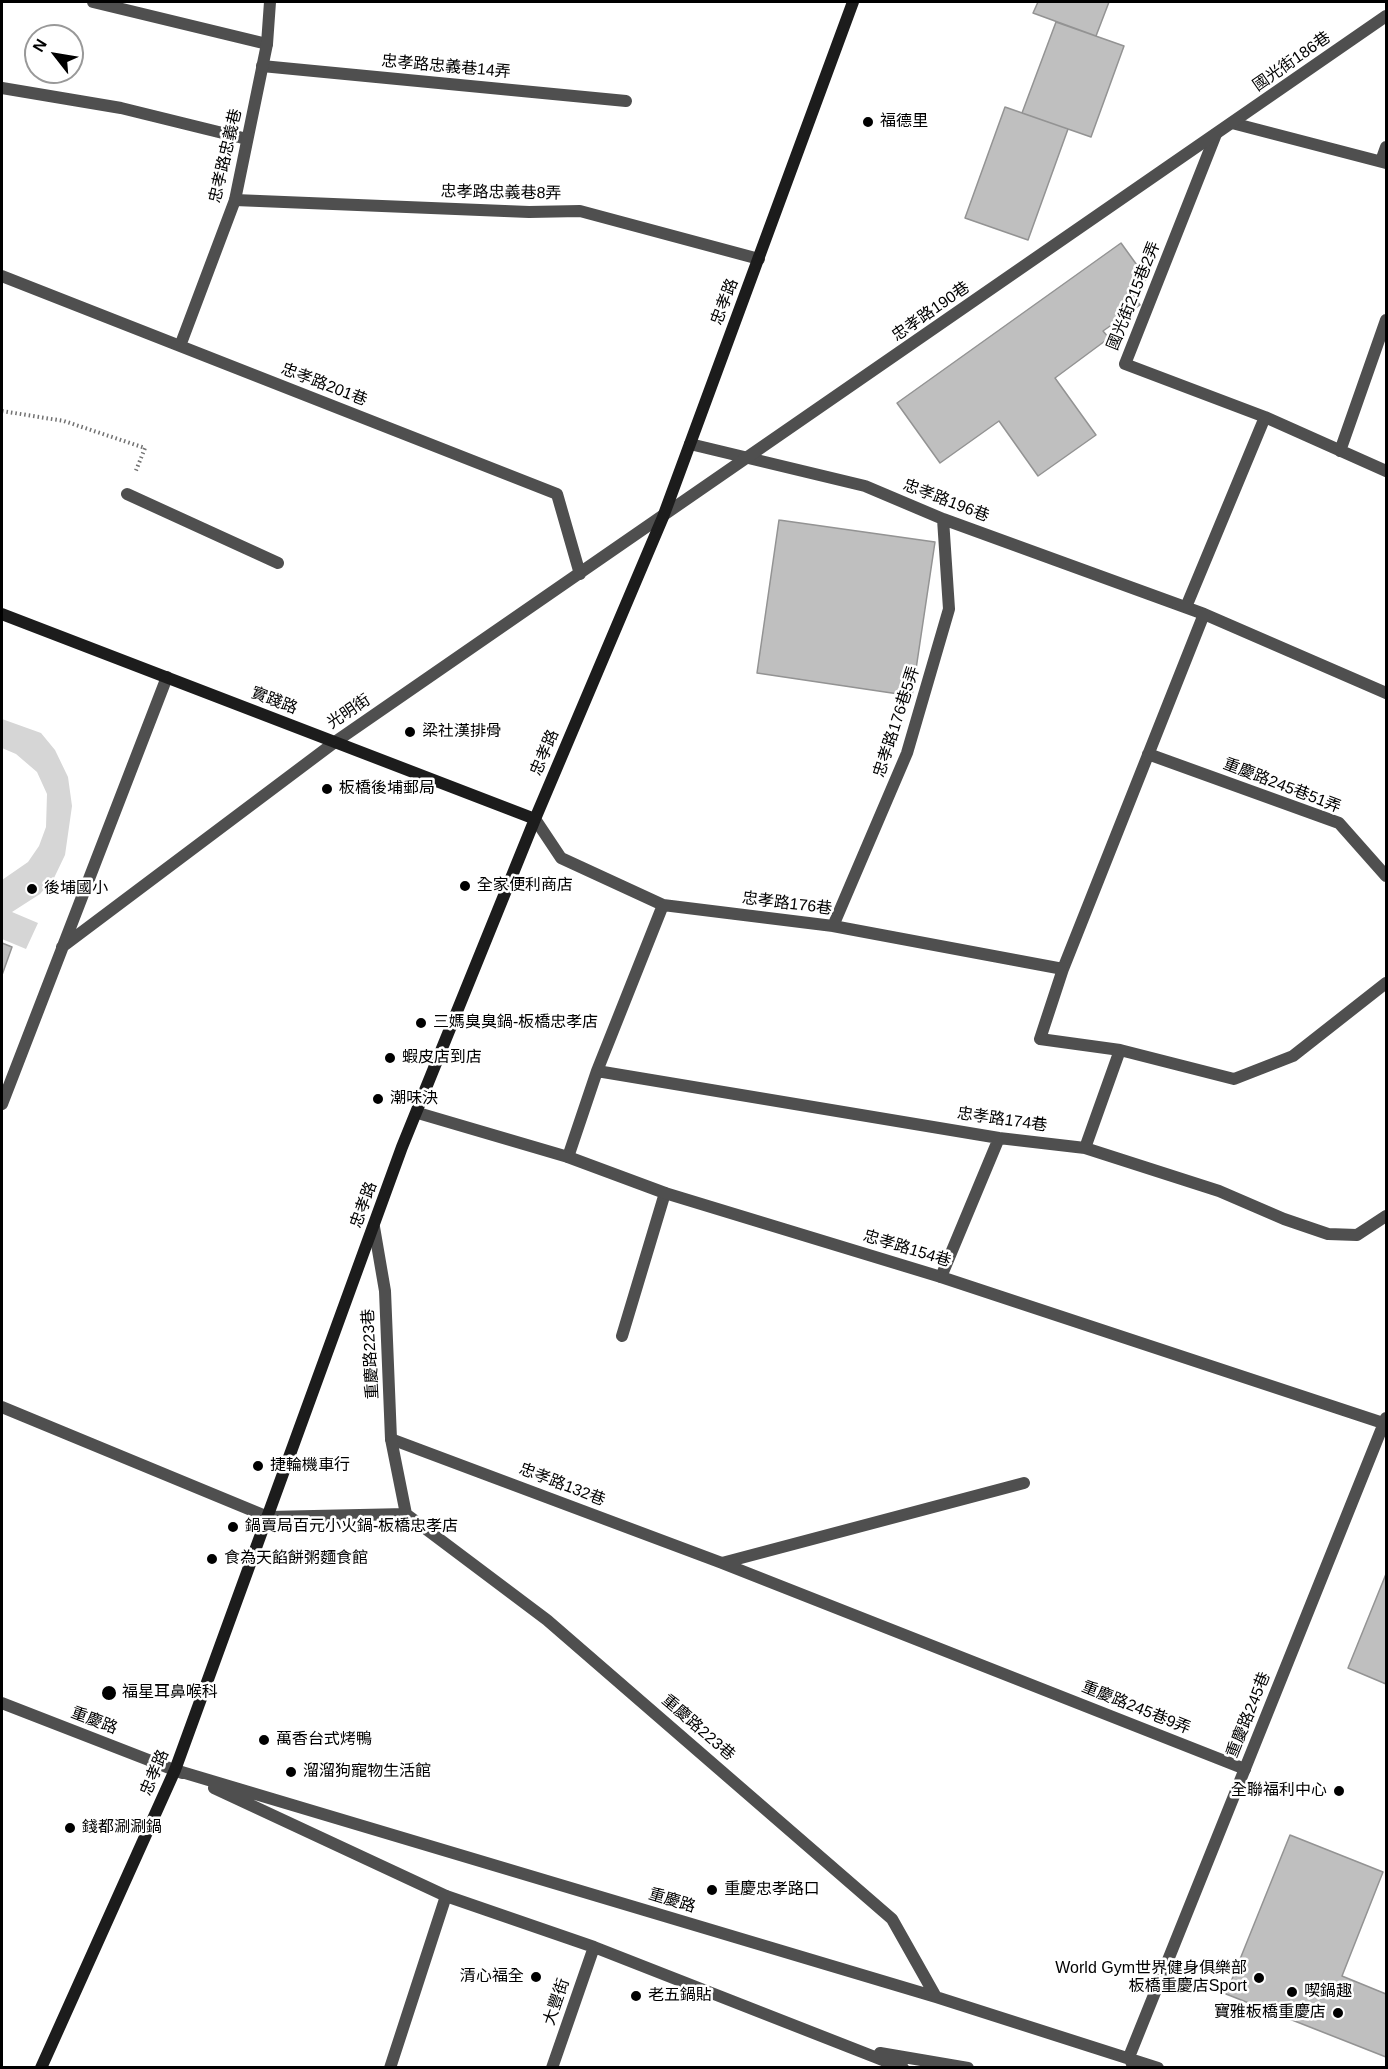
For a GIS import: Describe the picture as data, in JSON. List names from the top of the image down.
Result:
{
  "streets": {
    "street": [
      "國光街186巷",
      "忠孝路忠義巷14弄",
      "忠孝路忠義巷",
      "忠孝路忠義巷8弄",
      "國光街215巷2弄",
      "忠孝路",
      "忠孝路190巷",
      "忠孝路201巷",
      "忠孝路196巷",
      "實踐路",
      "光明街",
      "忠孝路176巷5弄",
      "重慶路245巷51弄",
      "忠孝路176巷",
      "忠孝路174巷",
      "忠孝路154巷",
      "重慶路223巷",
      "忠孝路132巷",
      "重慶路245巷9弄",
      "重慶路245巷",
      "重慶路",
      "大豐街"
    ]
  },
  "crossings": [
    ["國光街186巷", "國光街215巷2弄"],
    ["國光街186巷", "忠孝路190巷"],
    ["忠孝路忠義巷14弄", "忠孝路忠義巷"],
    ["忠孝路忠義巷", "忠孝路忠義巷8弄"],
    ["忠孝路忠義巷", "忠孝路201巷"],
    ["忠孝路忠義巷8弄", "忠孝路"],
    ["國光街215巷2弄", "忠孝路190巷"],
    ["忠孝路", "忠孝路190巷"],
    ["忠孝路", "忠孝路196巷"],
    ["忠孝路", "實踐路"],
    ["忠孝路", "光明街"],
    ["忠孝路", "忠孝路176巷"],
    ["忠孝路", "忠孝路154巷"],
    ["忠孝路", "重慶路223巷"],
    ["忠孝路", "重慶路"],
    ["忠孝路190巷", "忠孝路196巷"],
    ["忠孝路190巷", "光明街"],
    ["忠孝路201巷", "光明街"],
    ["忠孝路196巷", "忠孝路176巷5弄"],
    ["實踐路", "光明街"],
    ["實踐路", "忠孝路176巷"],
    ["忠孝路176巷5弄", "忠孝路176巷"],
    ["忠孝路154巷", "重慶路245巷"],
    ["重慶路223巷", "忠孝路132巷"],
    ["重慶路223巷", "重慶路"],
    ["忠孝路132巷", "重慶路245巷9弄"],
    ["重慶路245巷9弄", "重慶路245巷"],
    ["重慶路245巷", "重慶路"],
    ["重慶路", "大豐街"]
  ],
  "places": [
    "福德里",
    "梁社漢排骨",
    "板橋後埔郵局",
    "全家便利商店",
    "後埔國小",
    "三媽臭臭鍋-板橋忠孝店",
    "蝦皮店到店",
    "潮味決",
    "捷輪機車行",
    "鍋賣局百元小火鍋-板橋忠孝店",
    "食為天餡餅粥麵食館",
    "福星耳鼻喉科",
    "萬香台式烤鴨",
    "溜溜狗寵物生活館",
    "全聯福利中心",
    "錢都涮涮鍋",
    "重慶忠孝路口",
    "清心福全",
    "World Gym世界健身俱樂部 板橋重慶店Sport",
    "喫鍋趣",
    "老五鍋貼",
    "寶雅板橋重慶店"
  ],
  "north": "top left"
}
